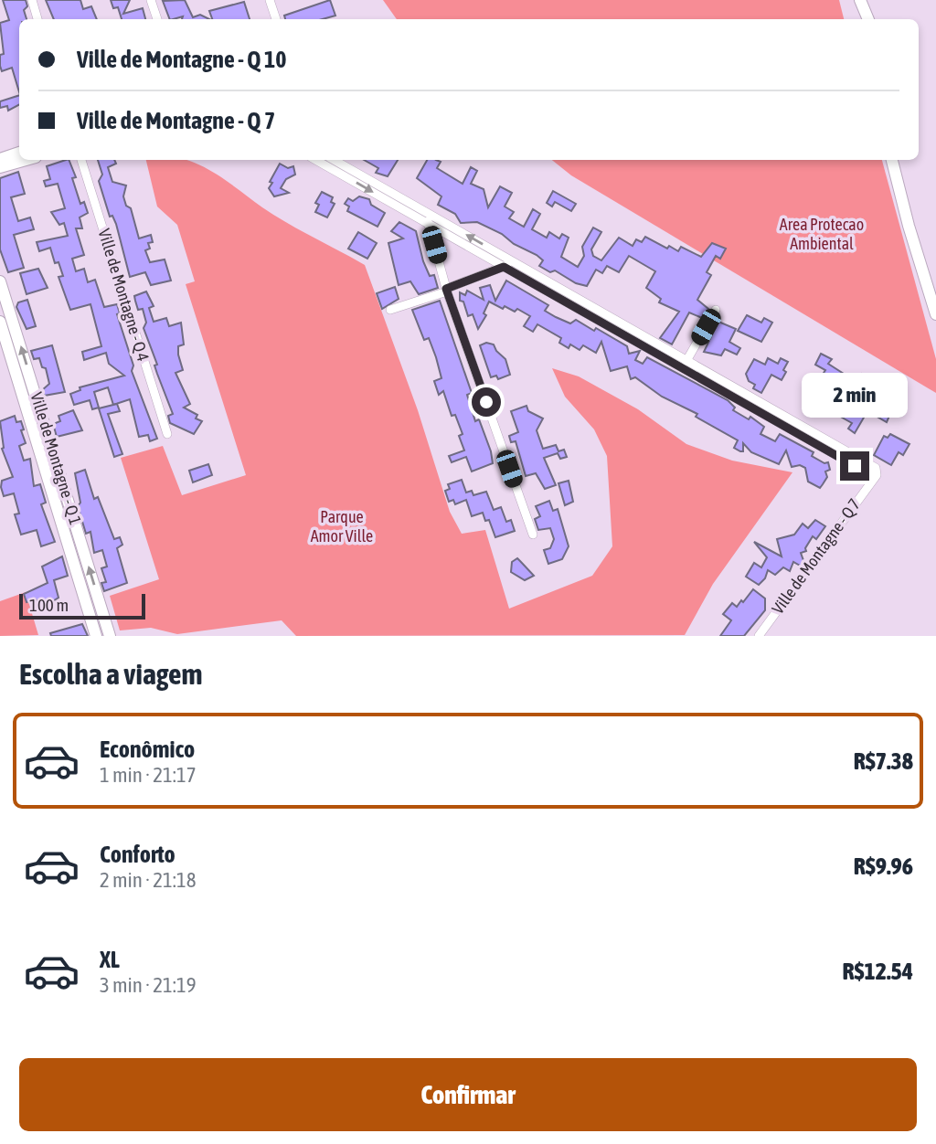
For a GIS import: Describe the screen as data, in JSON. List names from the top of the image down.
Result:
{
  "streets": {
    "street": ["Ville de Montagne - Q 4", "Ville de Montagne - Q 1", "Ville de Montagne - Q 7"]
  },
  "parks": ["Area Protecao Ambiental", "Parque Amor Ville"],
  "scale_bar": "100 m",
  "page": {
    "banner": ["Ville de Montagne - Q 10", "Ville de Montagne - Q 7"],
    "bubble": "2 min",
    "scale": "100 m",
    "heading": "Escolha a viagem",
    "list": [
      {
        "name": "Econômico",
        "note": "1 min · 21:17",
        "value": "R$7.38"
      },
      {
        "name": "Conforto",
        "note": "2 min · 21:18",
        "value": "R$9.96"
      },
      {
        "name": "XL",
        "note": "3 min · 21:19",
        "value": "R$12.54"
      }
    ],
    "buttons": "Confirmar"
  }
}
